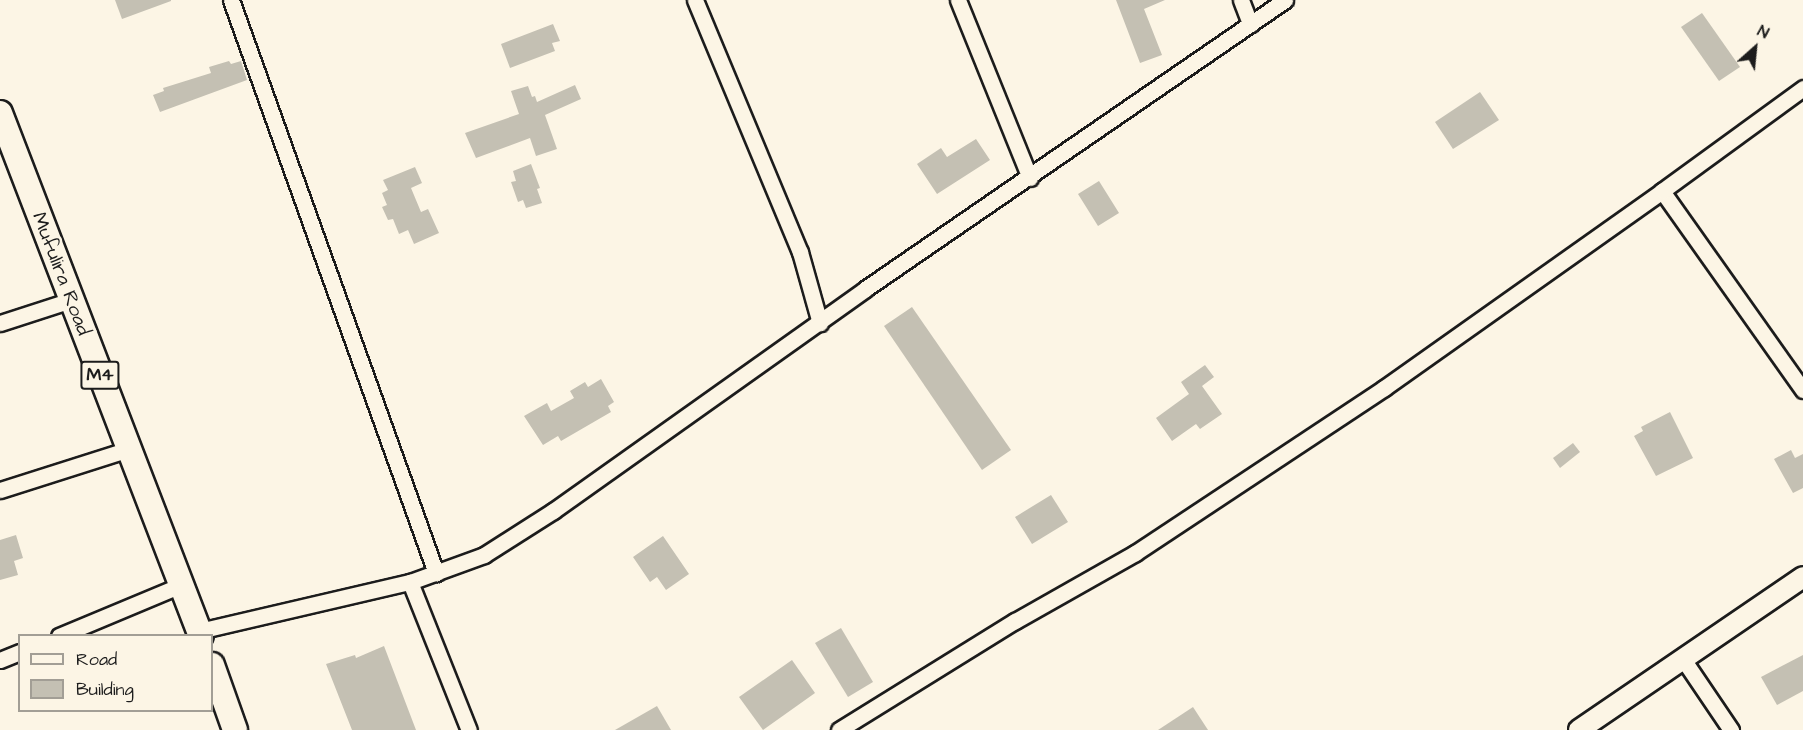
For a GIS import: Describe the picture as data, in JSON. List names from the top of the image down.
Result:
{
  "streets": {
    "main road": ["Mufulira Road", "M4"]
  },
  "legend": ["Road", "Building"],
  "north": "top right"
}
